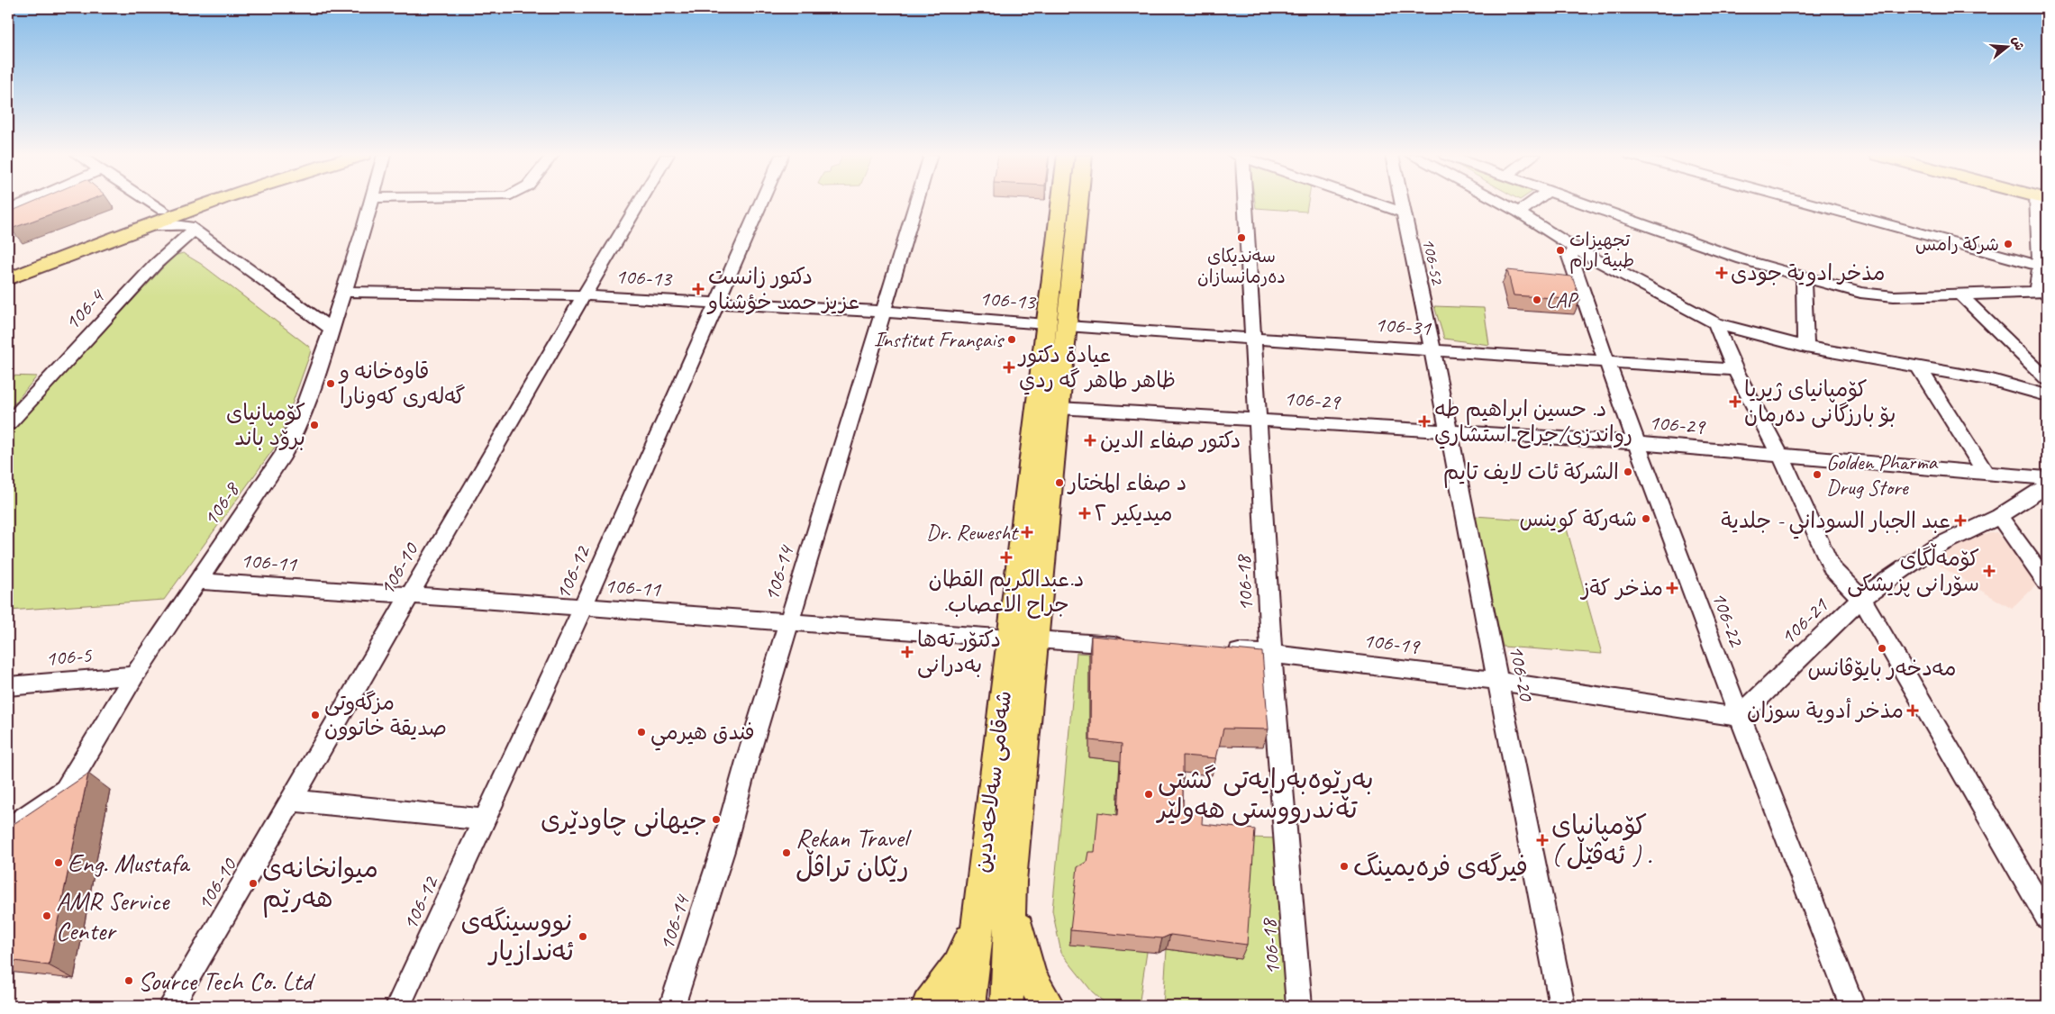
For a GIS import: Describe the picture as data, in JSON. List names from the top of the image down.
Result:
{
  "streets": {
    "main road": ["شەقامی سەلاحەددین"],
    "street": [
      "106-52",
      "106-13",
      "106-4",
      "106-31",
      "106-29",
      "106-8",
      "106-11",
      "106-10",
      "106-12",
      "106-14",
      "106-18",
      "106-22",
      "106-21",
      "106-19",
      "106-5",
      "106-20"
    ]
  },
  "crossings": [
    ["106-52", "106-31"],
    ["106-52", "106-20"],
    ["106-13", "106-31"],
    ["106-13", "106-8"],
    ["106-13", "106-10"],
    ["106-13", "106-12"],
    ["106-13", "106-14"],
    ["106-13", "شەقامی سەلاحەددین"],
    ["106-31", "106-18"],
    ["106-31", "106-22"],
    ["106-31", "106-20"],
    ["106-31", "شەقامی سەلاحەددین"],
    ["106-29", "106-18"],
    ["106-29", "106-22"],
    ["106-29", "106-20"],
    ["106-29", "شەقامی سەلاحەددین"],
    ["106-8", "106-11"],
    ["106-8", "106-5"],
    ["106-11", "106-10"],
    ["106-11", "106-12"],
    ["106-11", "106-14"],
    ["106-11", "شەقامی سەلاحەددین"],
    ["106-18", "106-19"],
    ["106-22", "106-21"],
    ["106-22", "106-19"],
    ["106-21", "106-19"],
    ["106-19", "106-20"]
  ],
  "places": {
    "other": [
      "سەندیکای دەرمانسازان",
      "شركة رامس",
      "تجهيزات طبية ارام",
      "LAP",
      "Institut Français",
      "قاوەخانە و گەلەری کەونارا",
      "کۆمپانیای برۆد باند",
      "الشركة ئات لایف تایم",
      "Golden Pharma Drug Store",
      "د صفاء المختار",
      "شەرکة كوينس",
      "مەدخەر بایۆڤانس",
      "مزگەوتی صديقة خاتوون",
      "فندق هيرمي",
      "بەڕێوەبەرایەتی گشتی تەندرووستی هەولێر",
      "جیهانی چاودێری",
      "Rekan Travel رێکان تراڤڵ",
      "Eng. Mustafa",
      "فیرگەی فرەیمینگ",
      "میوانخانەی هەرێم",
      "AMR Service Center",
      "نووسینگەی ئەندازیار",
      "Source Tech Co. Ltd"
    ],
    "health": [
      "مذخر ادوية جودى",
      "دكتور زانست عزيز حمد خؤشناو",
      "عيادة دكتور ظاهر طاهر گه ردي",
      "کۆمپانیای ژیریا بۆ بارزگانی دەرمان",
      "د. حسین ابراهیم طه رواندزی/جراح استشاري",
      "دكتور صفاء الدين",
      "ميديكير ٢",
      "عبد الجبار السوداني - جلدية",
      "Dr. Rewesht",
      "د.عبدالكريم القطان .جراح الاعصاب",
      "کۆمەڵگای سۆرانی پزیشکی",
      "مذخر كةز",
      "دکتۆر تەها بەدرانی",
      "مذخر أدوية سوزان",
      "کۆمپانیای ( ئەڤێڵ ) ."
    ]
  },
  "north": "right"
}
